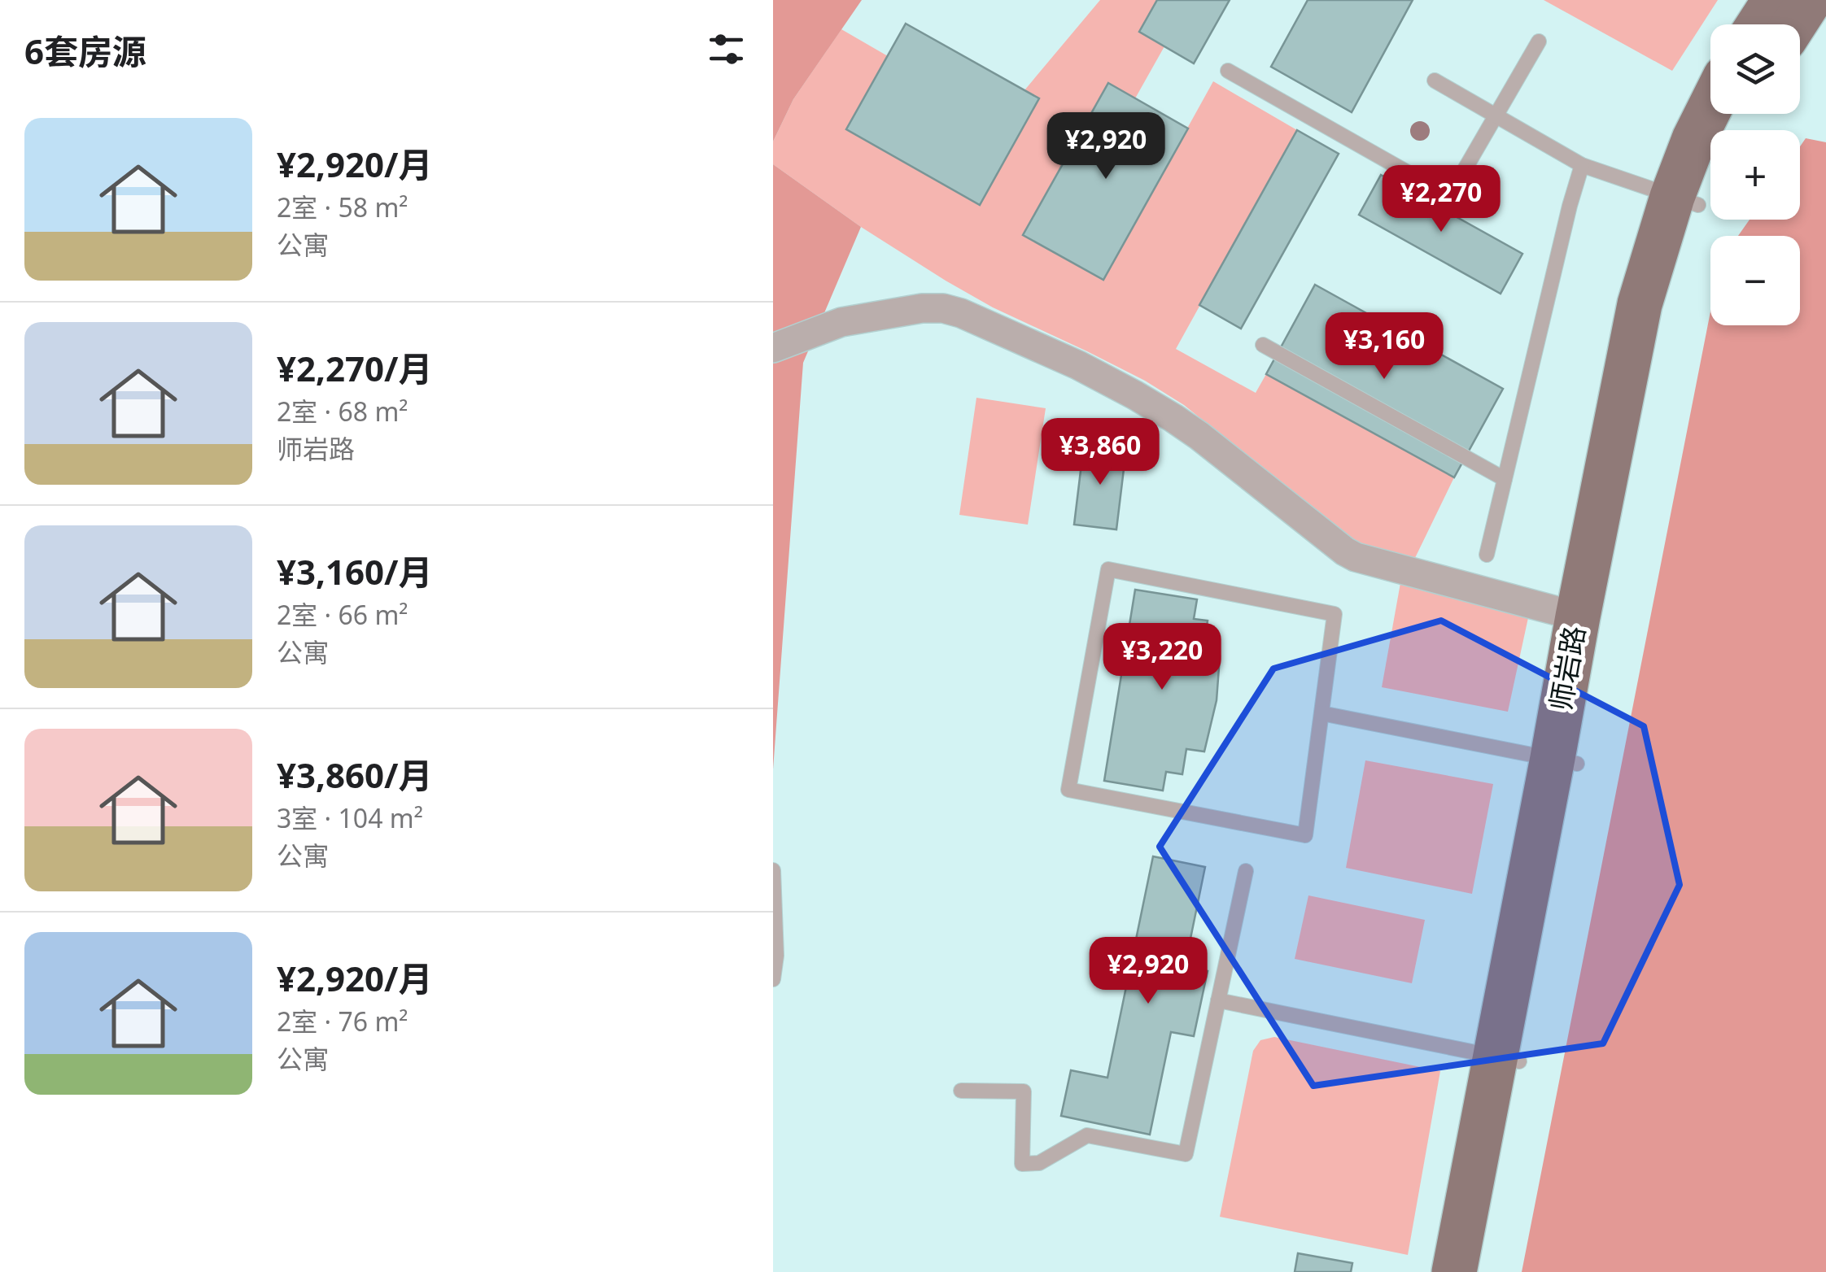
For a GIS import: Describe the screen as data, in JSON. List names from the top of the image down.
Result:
{
  "streets": {
    "main road": ["师岩路"]
  },
  "page": {
    "heading": "6套房源",
    "map_buttons": ["+", "−"],
    "list": [
      {
        "name": "¥2,920/月",
        "note": "2室 · 58 m² · 公寓"
      },
      {
        "name": "¥2,270/月",
        "note": "2室 · 68 m² · 师岩路"
      },
      {
        "name": "¥3,160/月",
        "note": "2室 · 66 m² · 公寓"
      },
      {
        "name": "¥3,860/月",
        "note": "3室 · 104 m² · 公寓"
      },
      {
        "name": "¥2,920/月",
        "note": "2室 · 76 m² · 公寓"
      }
    ],
    "price": [
      "¥2,920",
      "¥2,270",
      "¥3,160",
      "¥3,860",
      "¥3,220",
      "¥2,920"
    ]
  }
}
